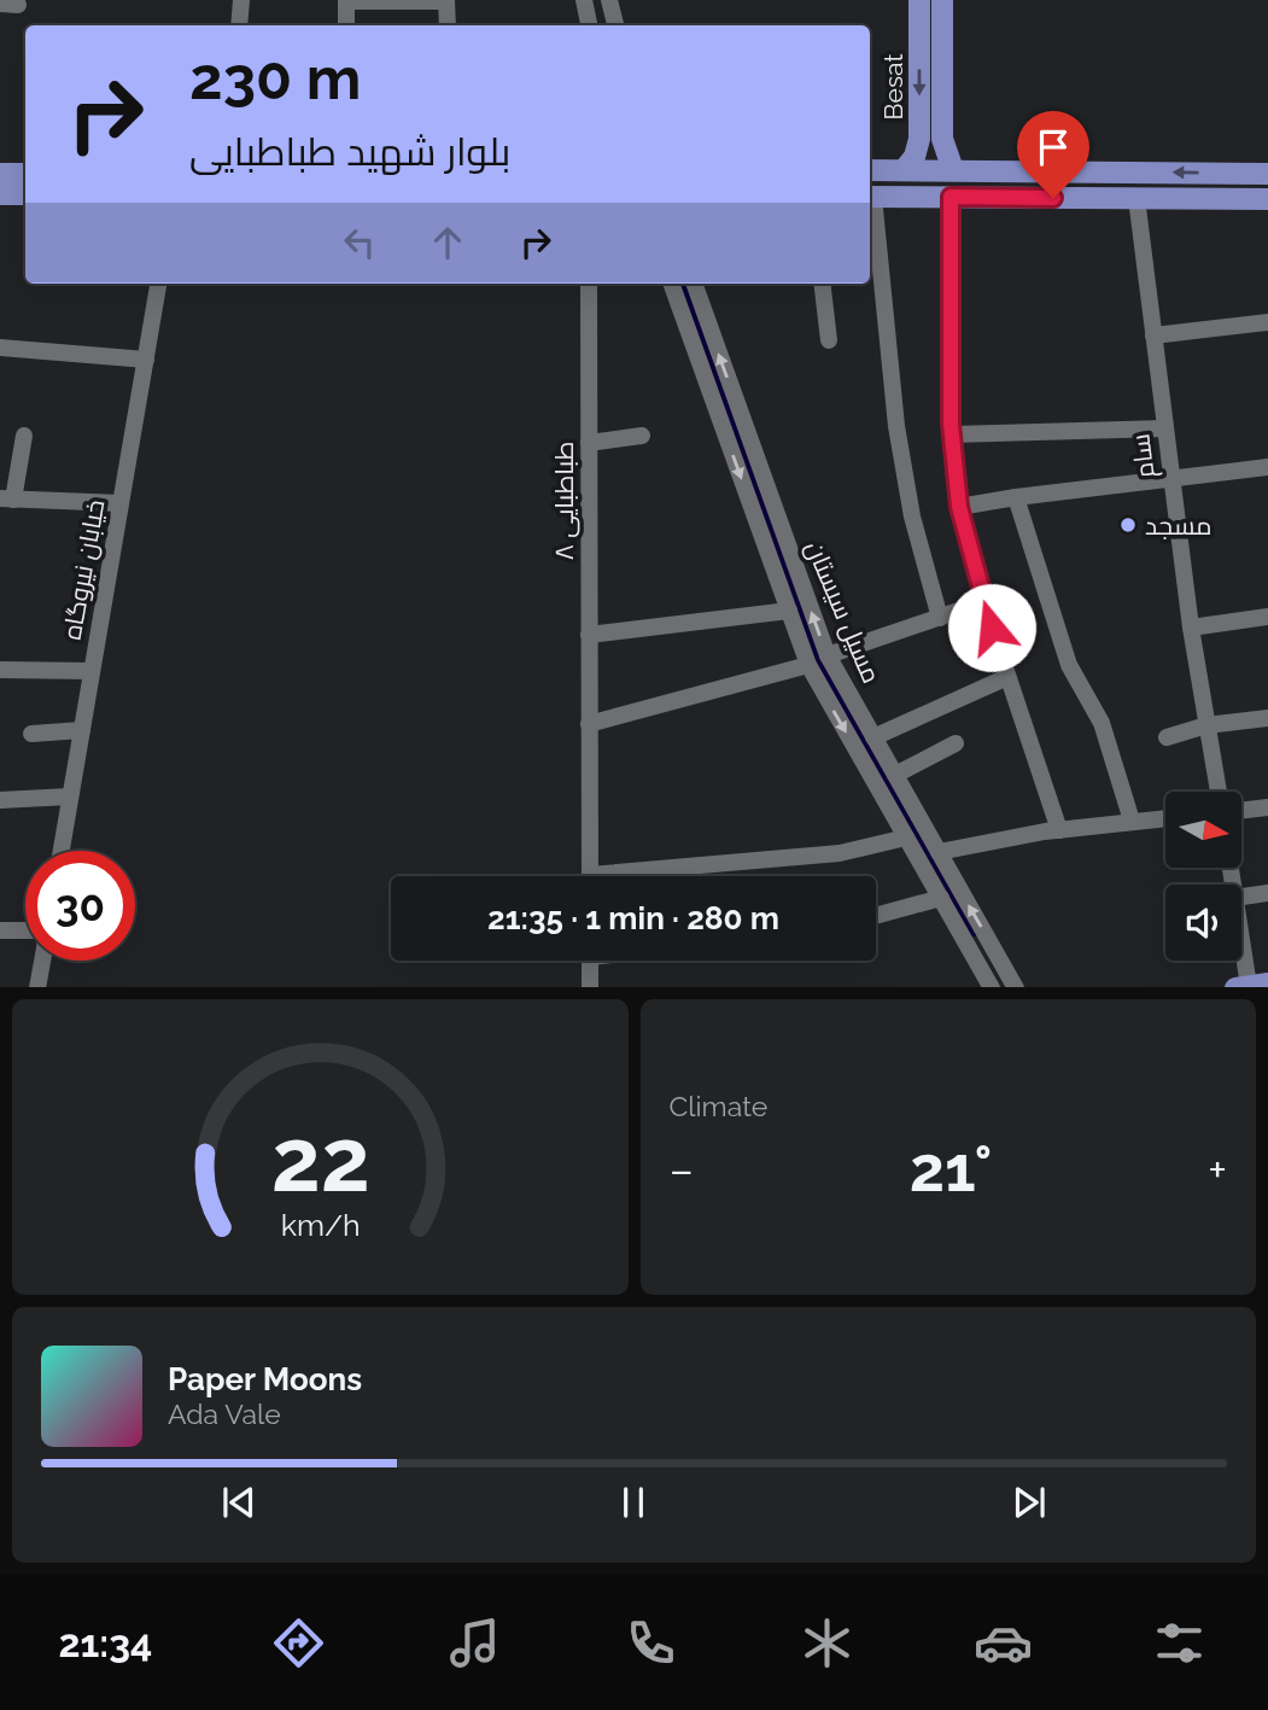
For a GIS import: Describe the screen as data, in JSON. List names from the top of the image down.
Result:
{
  "streets": {
    "main road": ["Besat"],
    "street": [
      "سام",
      "طباطبایی ۸",
      "خیابان نیروگاه",
      "مسیل سیستان"
    ]
  },
  "places": ["مسجد"],
  "north": "right",
  "page": {
    "turn": ["230 m", "بلوار شهید طباطبایی"],
    "limit": "30",
    "trip": "21:35 · 1 min · 280 m",
    "tile": "Climate",
    "heat": ["−", "21°", "+"],
    "song": ["Paper Moons", "Ada Vale"],
    "tabs": "21:34",
    "gauge": ["22", "km/h"]
  }
}
